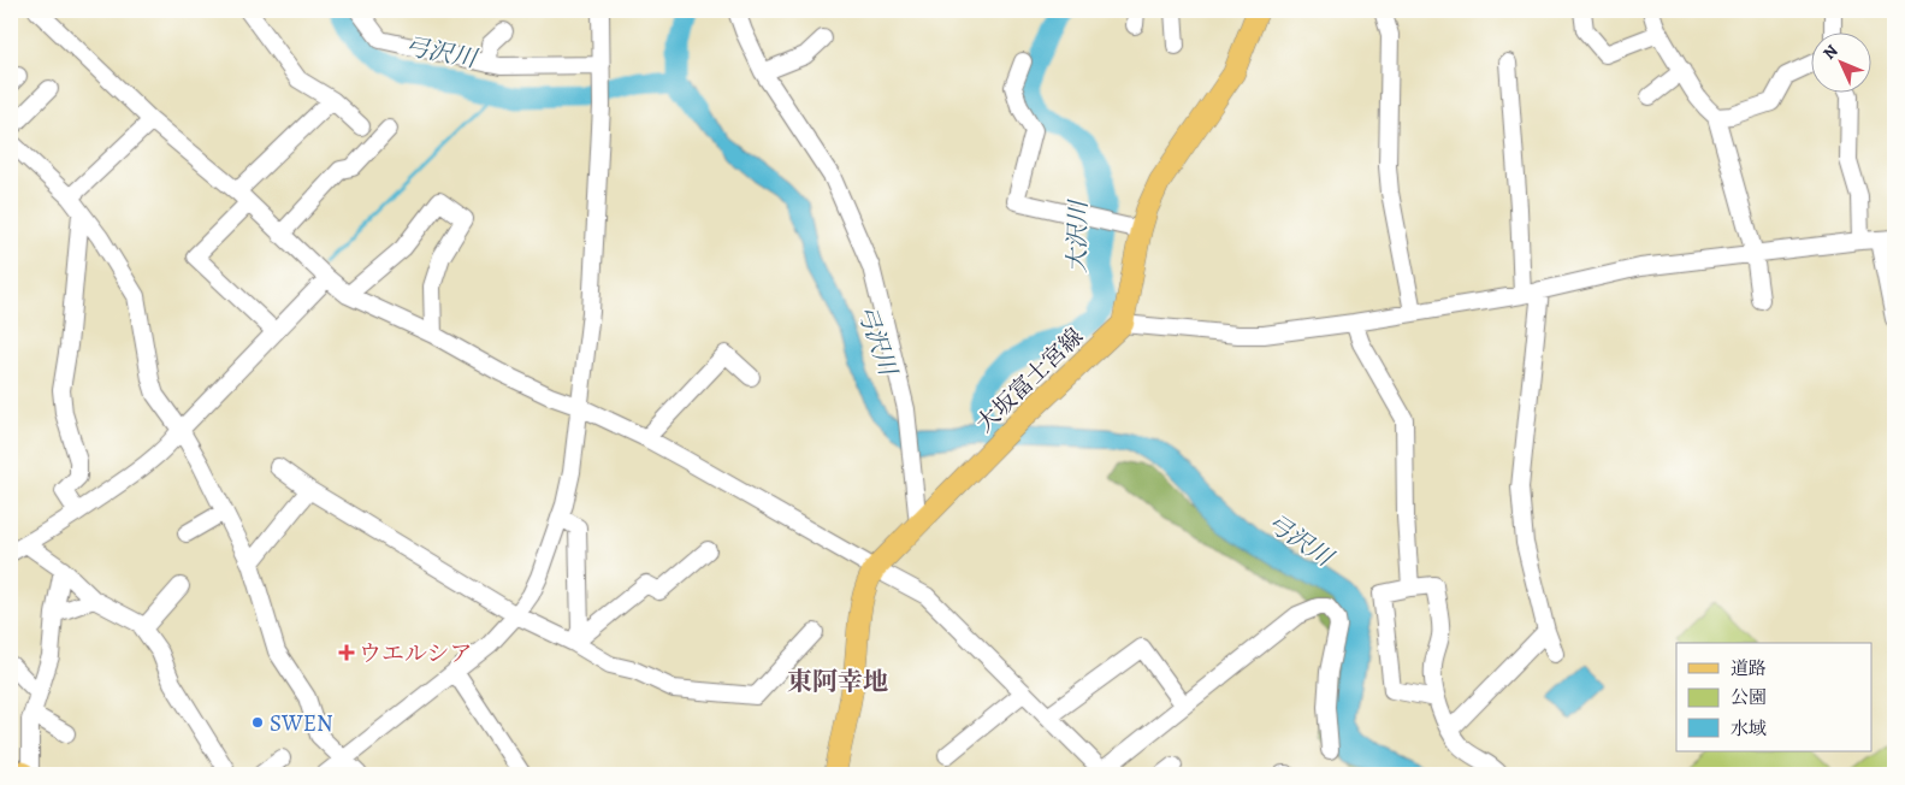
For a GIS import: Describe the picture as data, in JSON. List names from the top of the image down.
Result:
{
  "streets": {
    "main road": ["大坂富士宮線"]
  },
  "districts": ["東阿幸地"],
  "water": ["弓沢川", "大沢川"],
  "places": {
    "health": ["ウエルシア"],
    "other": ["SWEN"]
  },
  "legend": ["道路", "公園", "水域"],
  "north": "top left"
}
